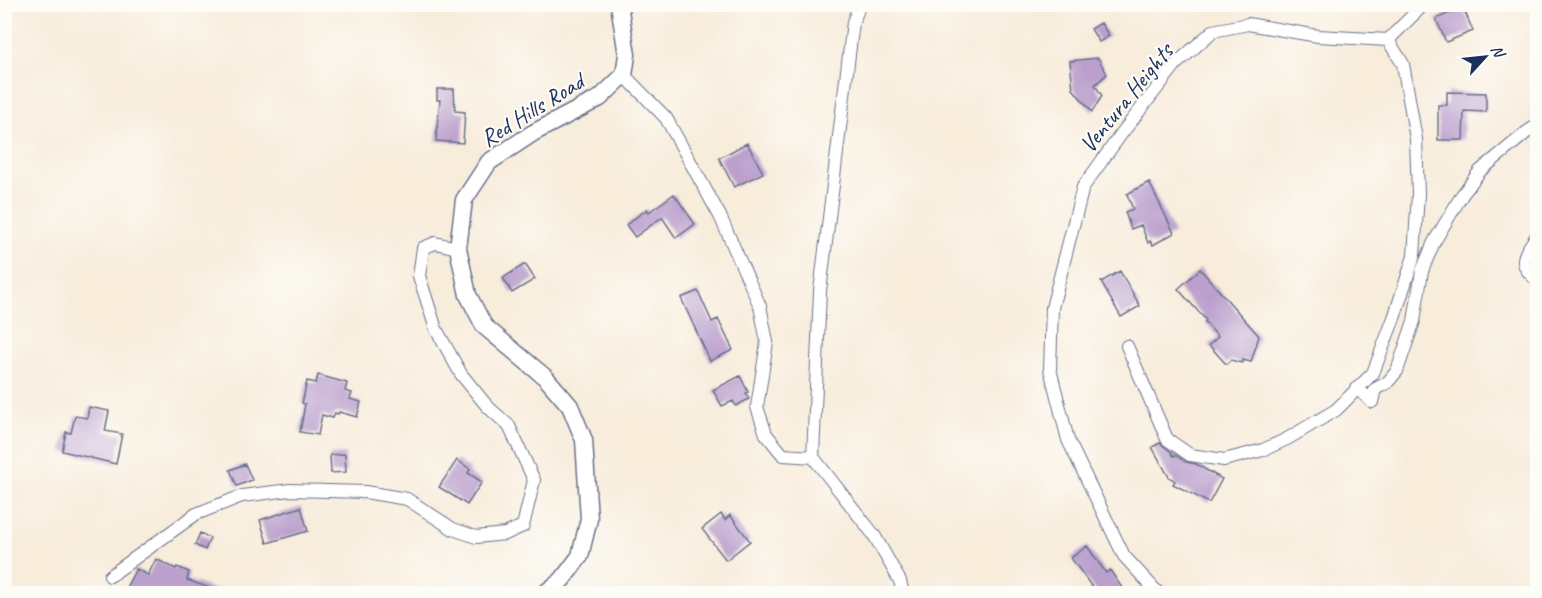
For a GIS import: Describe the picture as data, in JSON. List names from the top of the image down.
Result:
{
  "streets": {
    "main road": ["Red Hills Road"],
    "street": ["Ventura Heights"]
  },
  "north": "top right"
}
